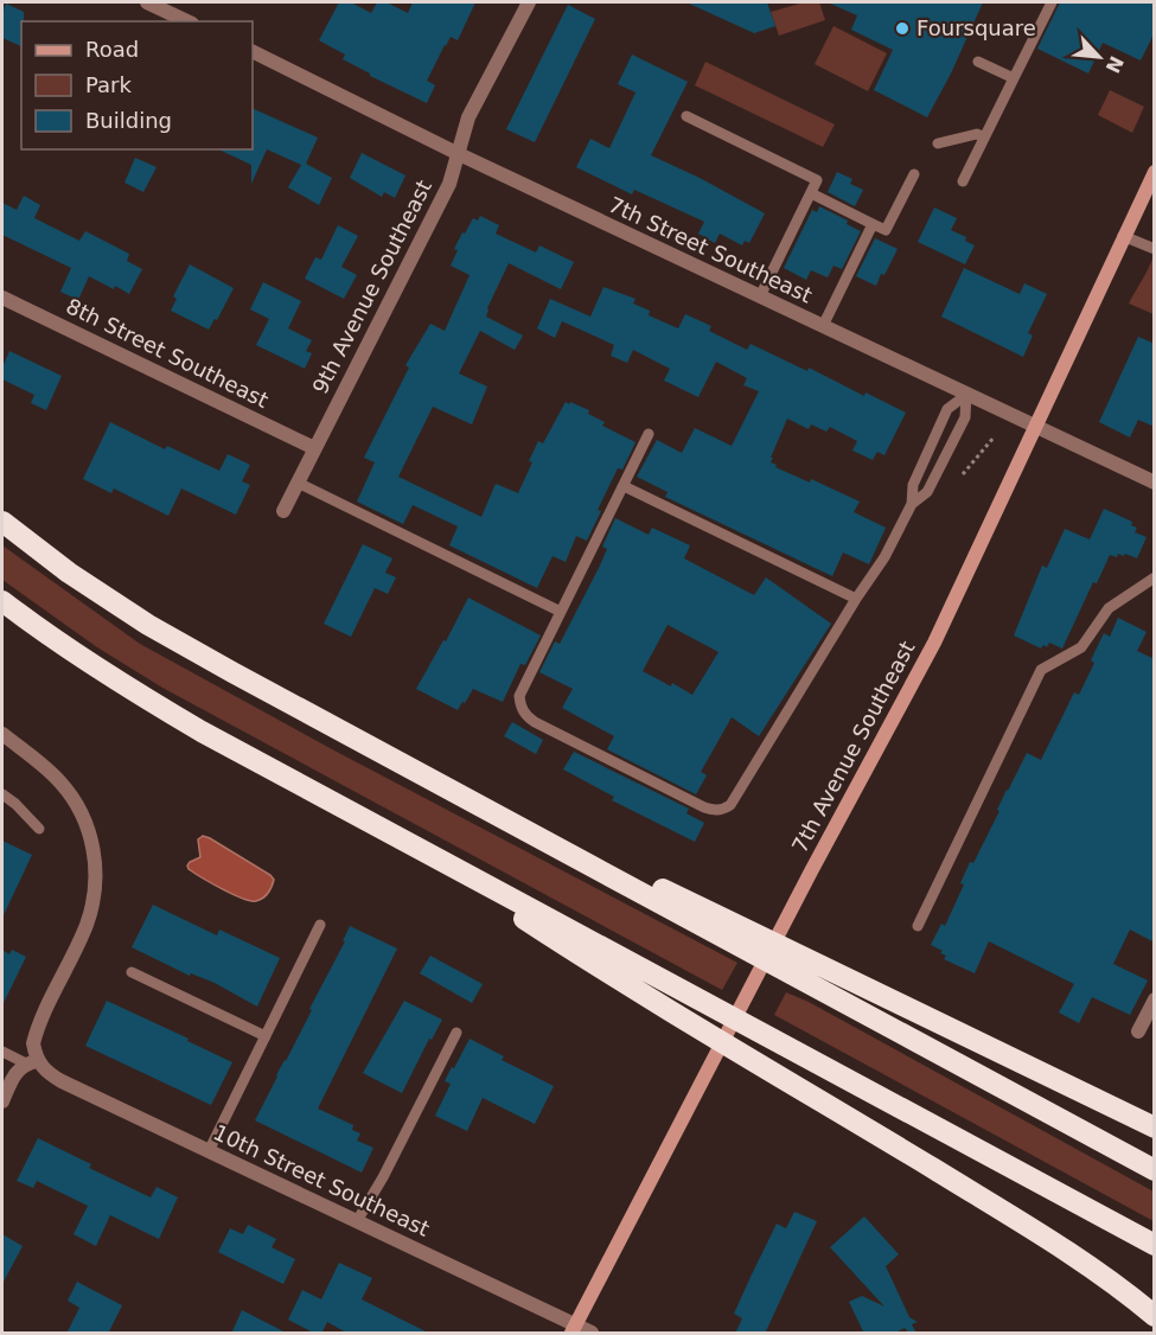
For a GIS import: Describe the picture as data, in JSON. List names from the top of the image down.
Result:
{
  "streets": {
    "street": [
      "7th Street Southeast",
      "9th Avenue Southeast",
      "8th Street Southeast",
      "7th Avenue Southeast",
      "10th Street Southeast"
    ]
  },
  "crossings": [
    ["7th Street Southeast", "9th Avenue Southeast"],
    ["7th Street Southeast", "7th Avenue Southeast"],
    ["9th Avenue Southeast", "8th Street Southeast"],
    ["7th Avenue Southeast", "10th Street Southeast"]
  ],
  "places": ["Foursquare"],
  "legend": ["Road", "Park", "Building"],
  "north": "bottom right"
}
